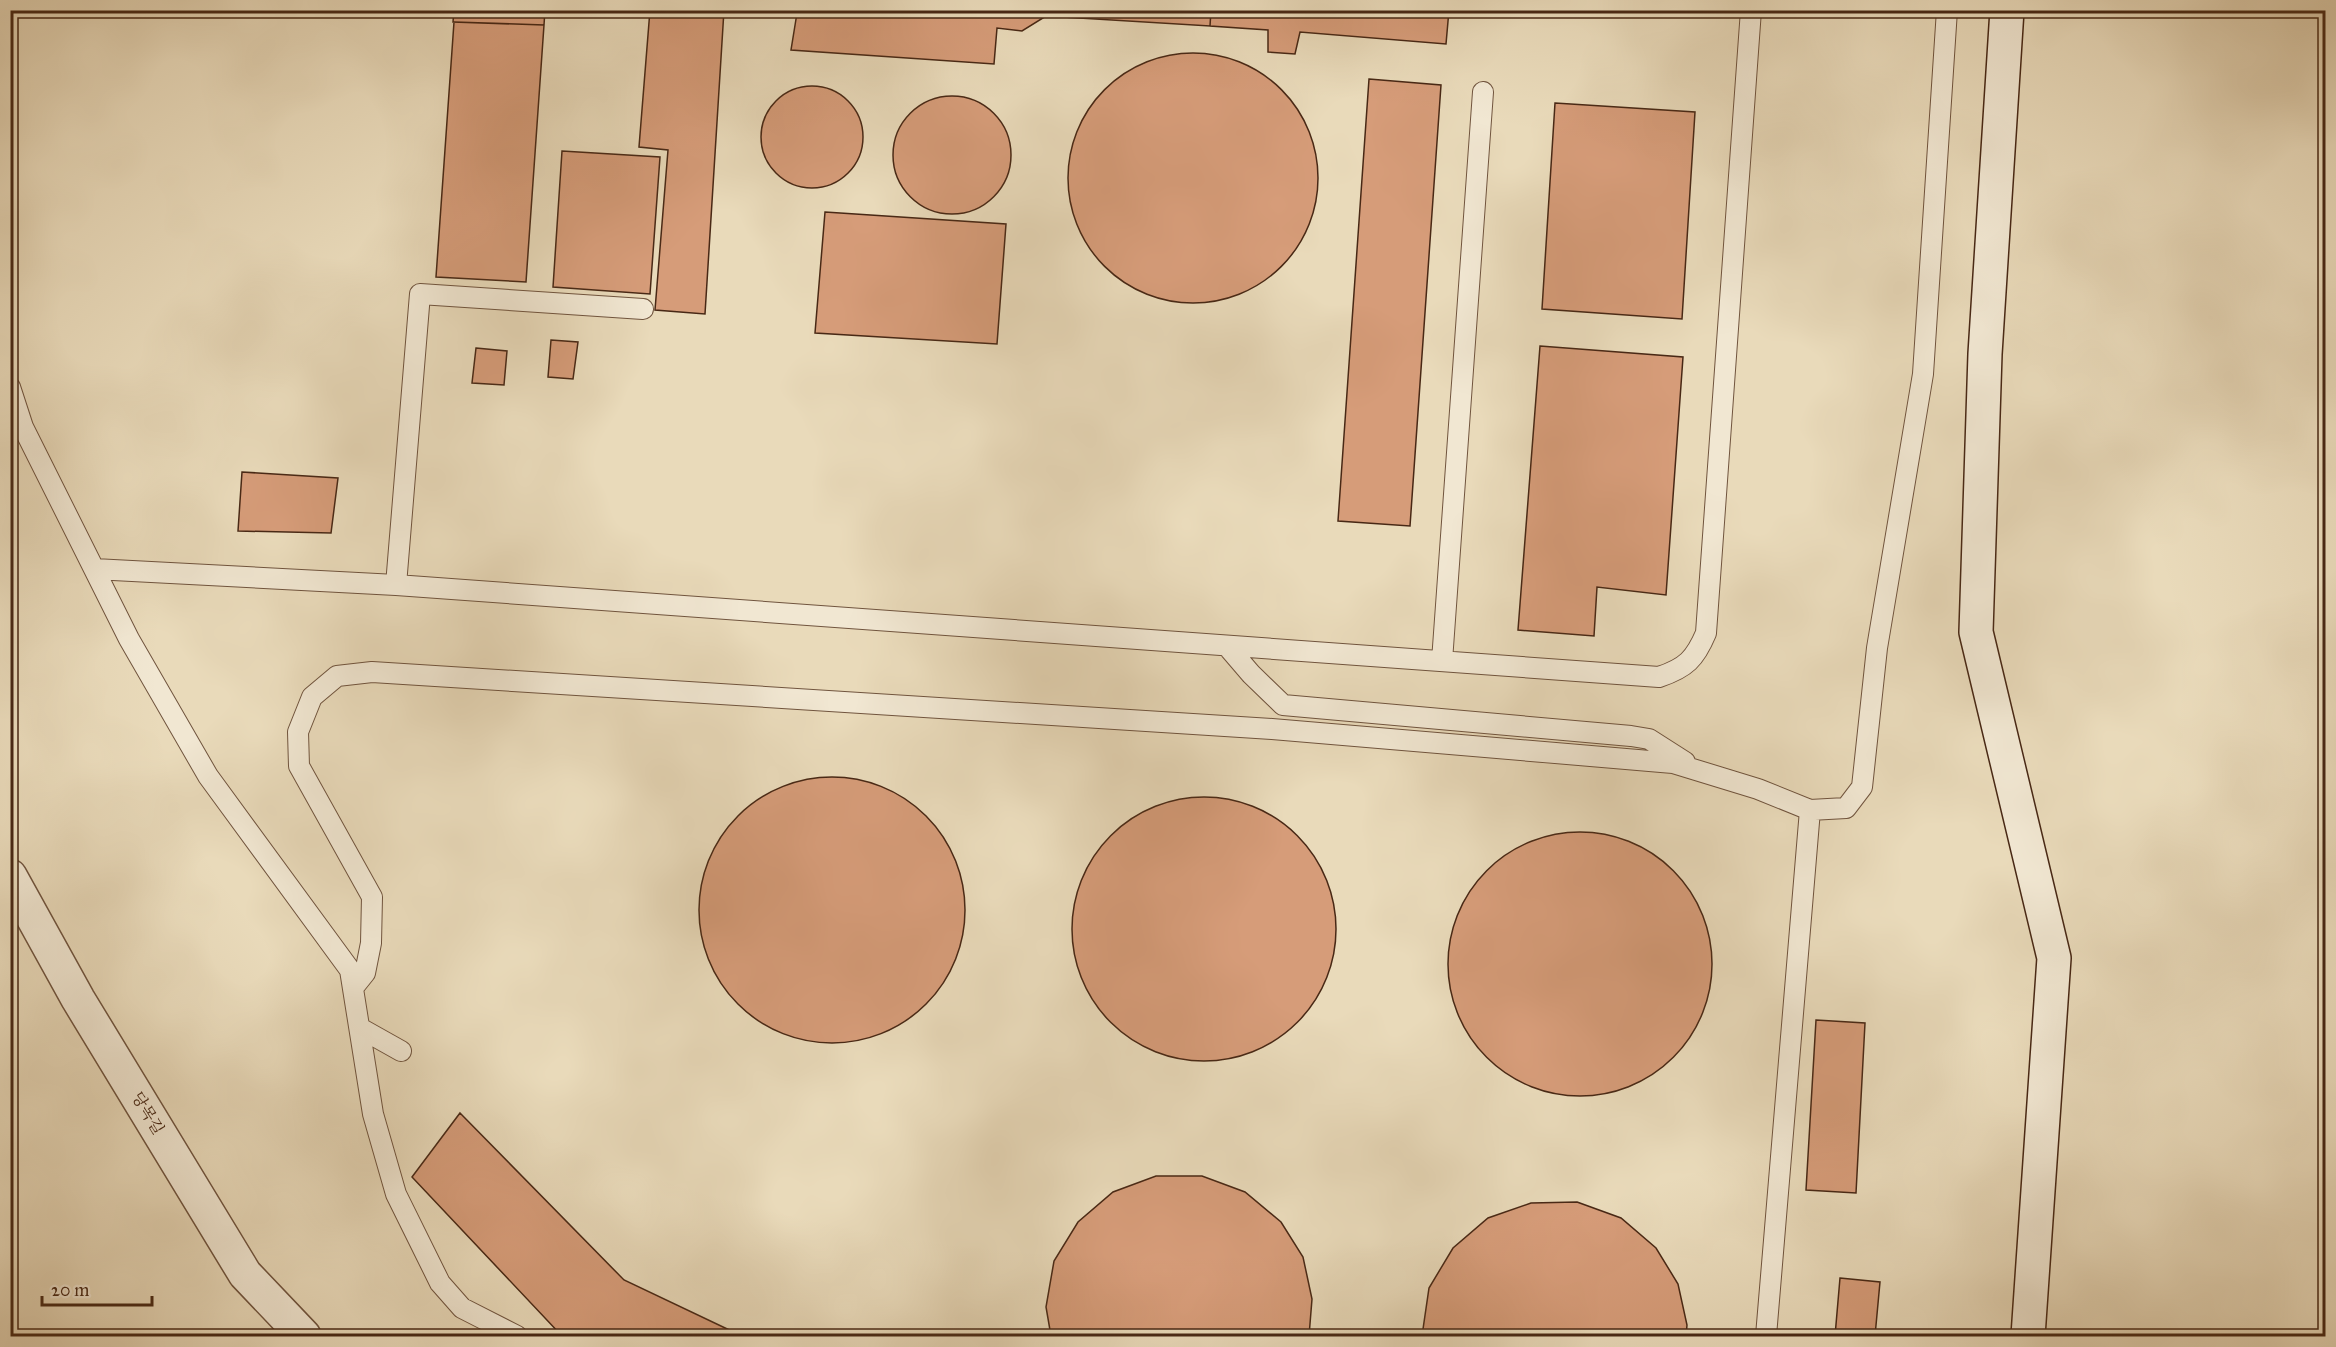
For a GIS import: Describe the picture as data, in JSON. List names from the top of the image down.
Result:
{
  "streets": {
    "main road": ["당목길"]
  },
  "scale_bar": "20 m"
}
